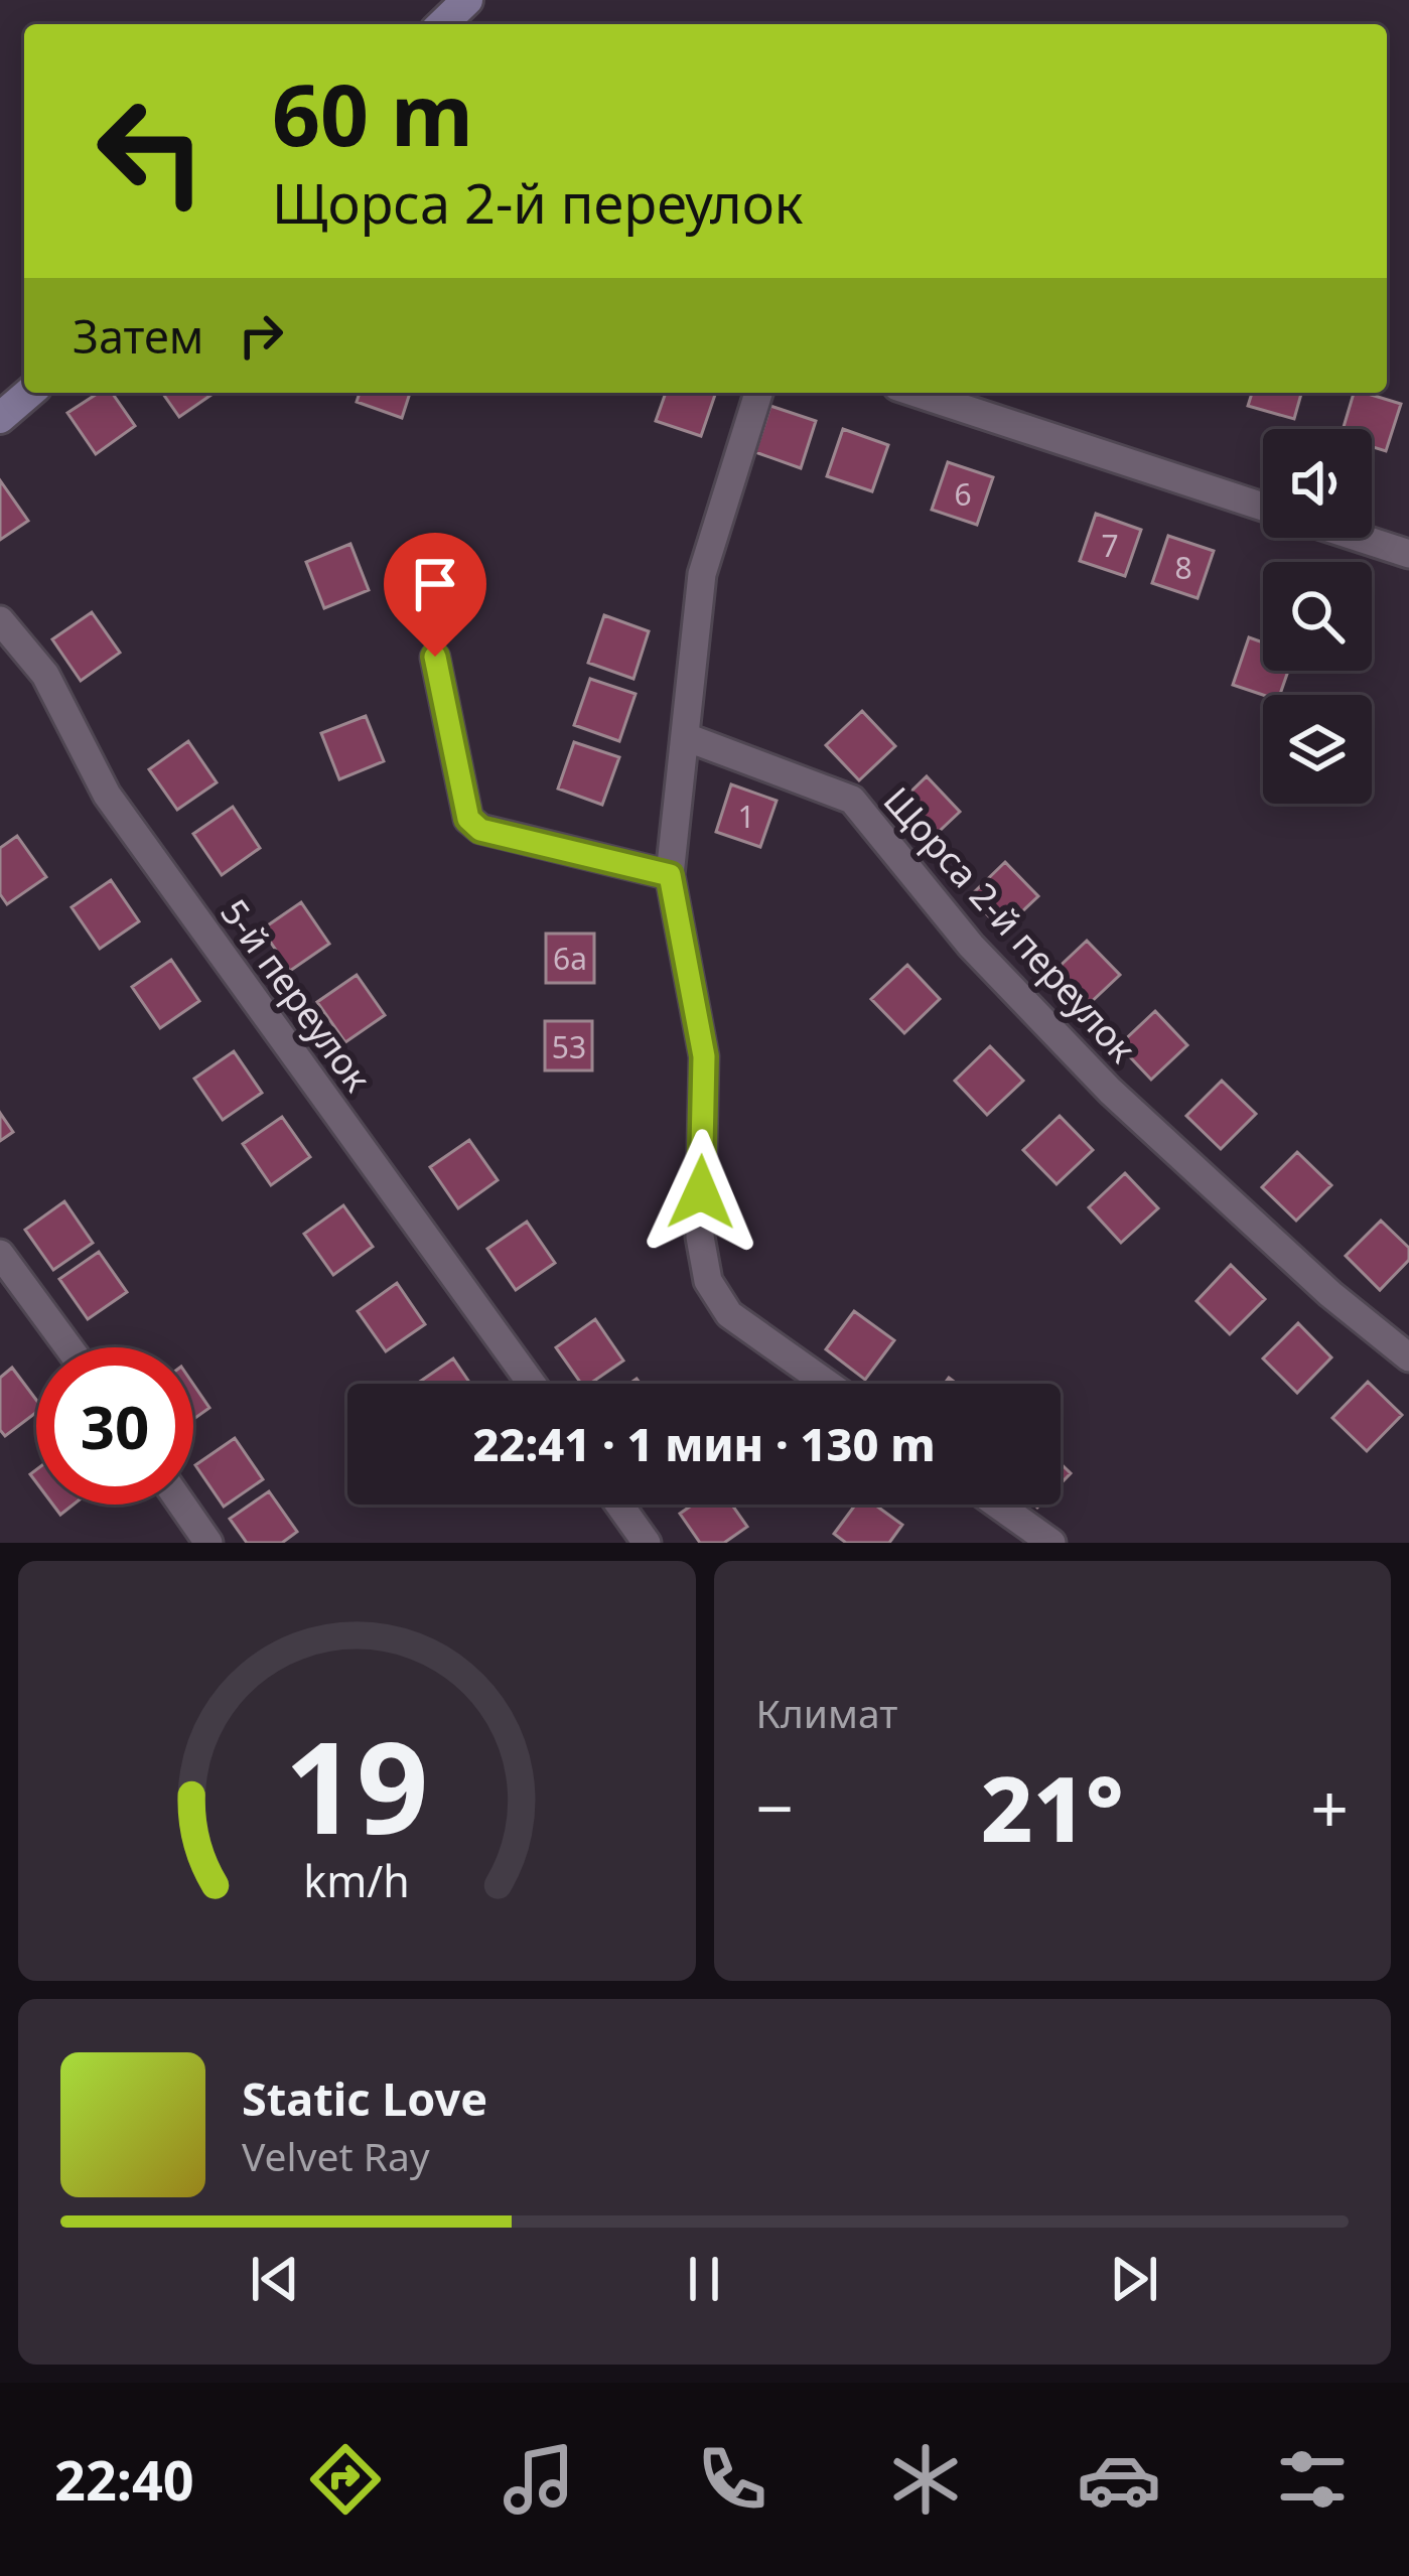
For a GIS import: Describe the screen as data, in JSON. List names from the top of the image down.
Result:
{
  "streets": {
    "street": ["Щорса 2-й переулок", "5-й переулок"]
  },
  "house_numbers": [
    "6",
    "7",
    "8",
    "1",
    "6а",
    "53"
  ],
  "page": {
    "turn": ["60 m", "Щорса 2-й переулок"],
    "then": "Затем",
    "limit": "30",
    "trip": "22:41 · 1 мин · 130 m",
    "tile": "Климат",
    "heat": ["−", "21°", "+"],
    "song": ["Static Love", "Velvet Ray"],
    "tabs": "22:40",
    "gauge": ["19", "km/h"]
  }
}
